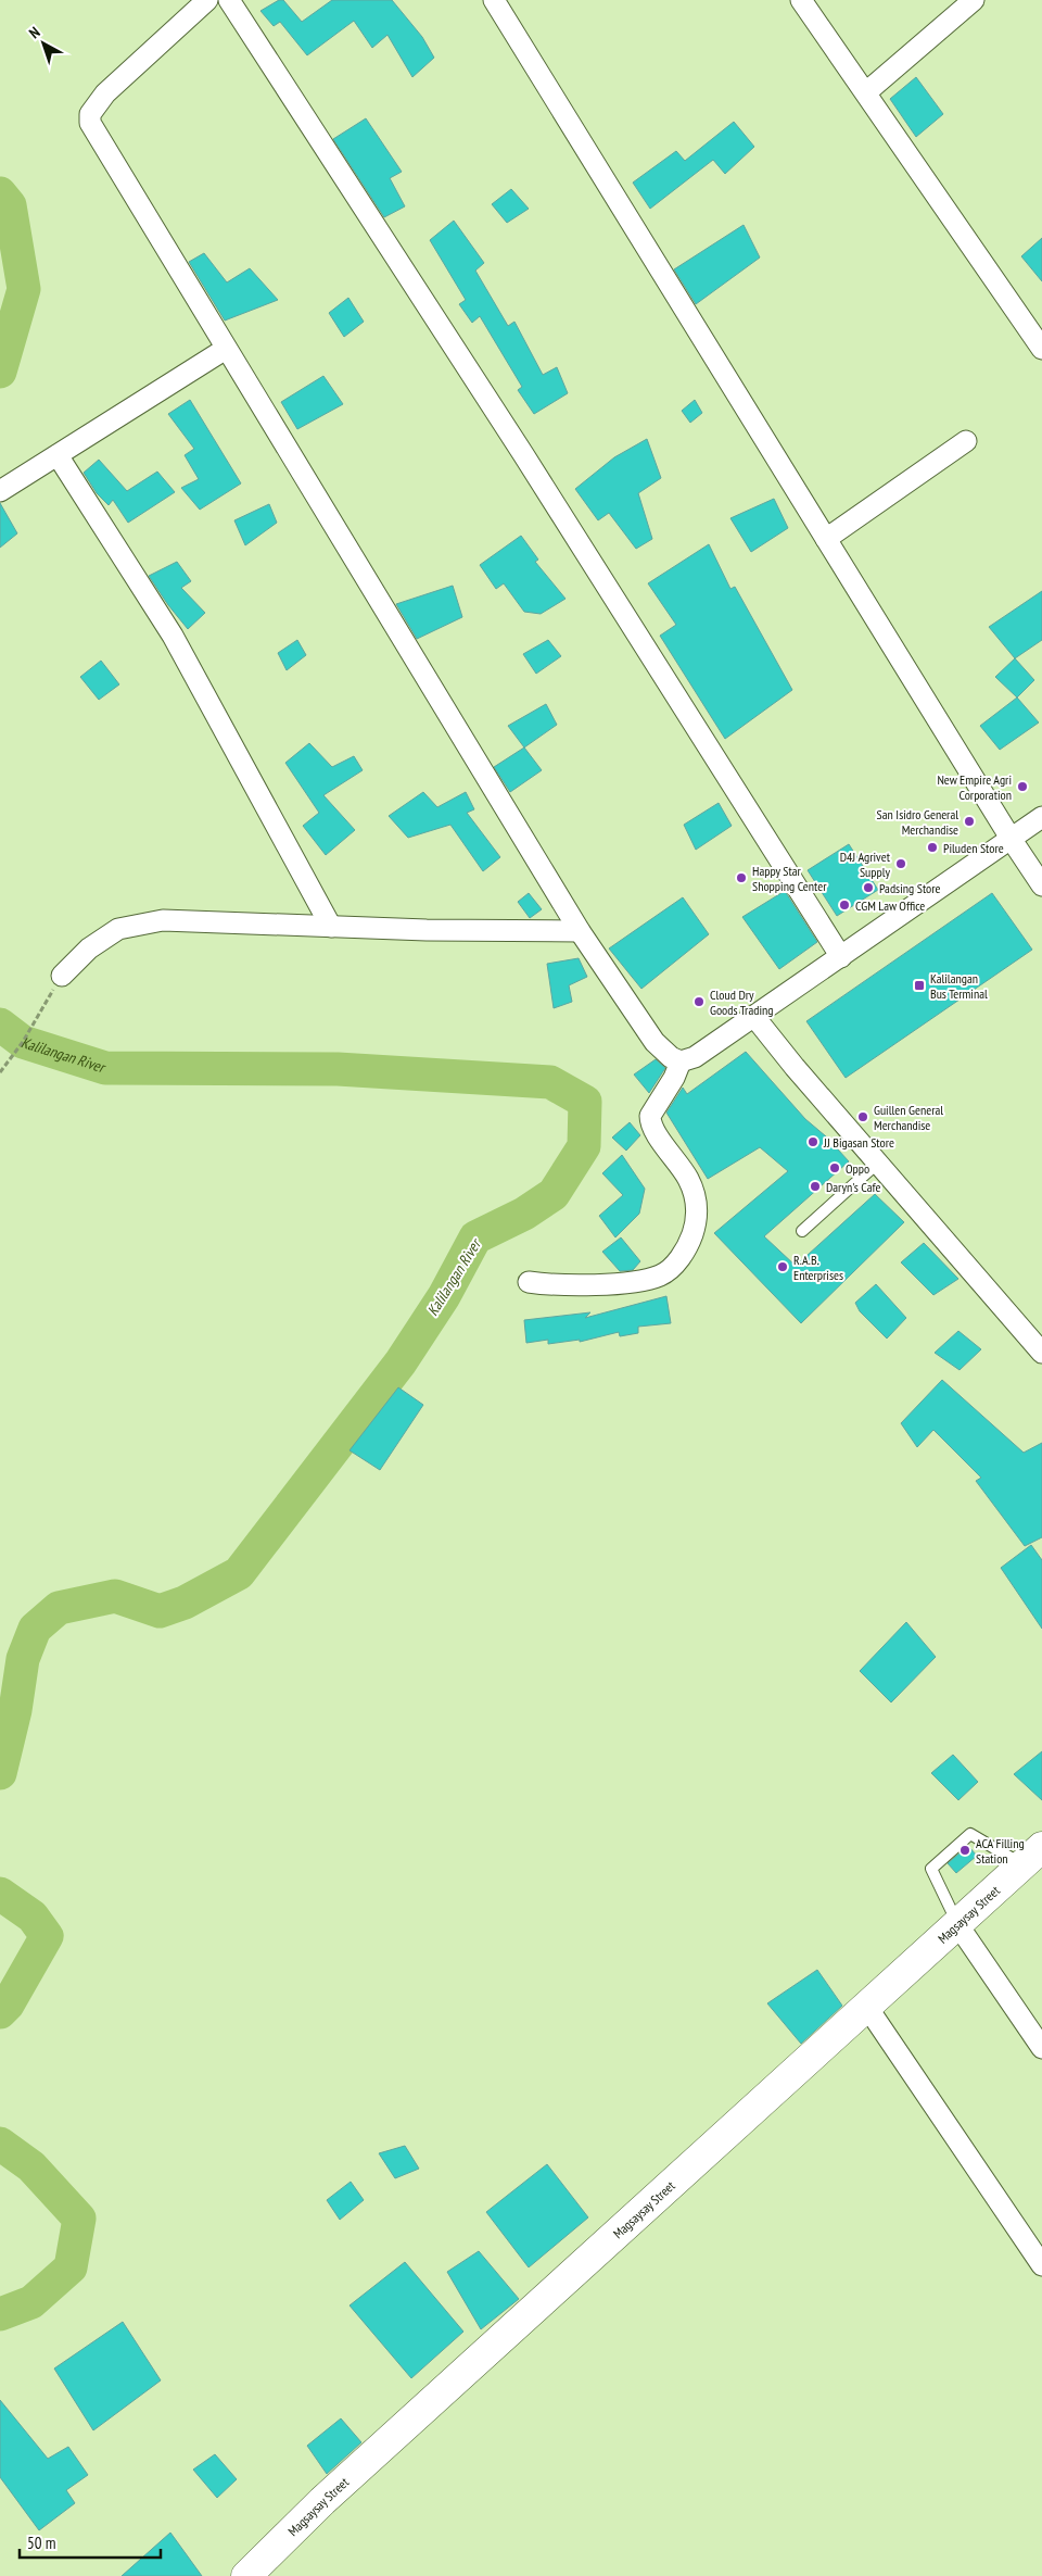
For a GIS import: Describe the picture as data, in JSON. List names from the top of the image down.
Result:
{
  "streets": {
    "main road": ["Magsaysay Street"]
  },
  "water": ["Kalilangan River"],
  "places": {
    "other": [
      "New Empire Agri Corporation",
      "San Isidro General Merchandise",
      "Piluden Store",
      "D4J Agrivet Supply",
      "Happy Star Shopping Center",
      "Padsing Store",
      "CGM Law Office",
      "Cloud Dry Goods Trading",
      "Guillen General Merchandise",
      "JJ Bigasan Store",
      "Oppo",
      "Daryn's Cafe",
      "R.A.B. Enterprises",
      "ACA Filling Station"
    ],
    "transit": ["Kalilangan Bus Terminal"]
  },
  "scale_bar": "50 m",
  "north": "top left"
}
